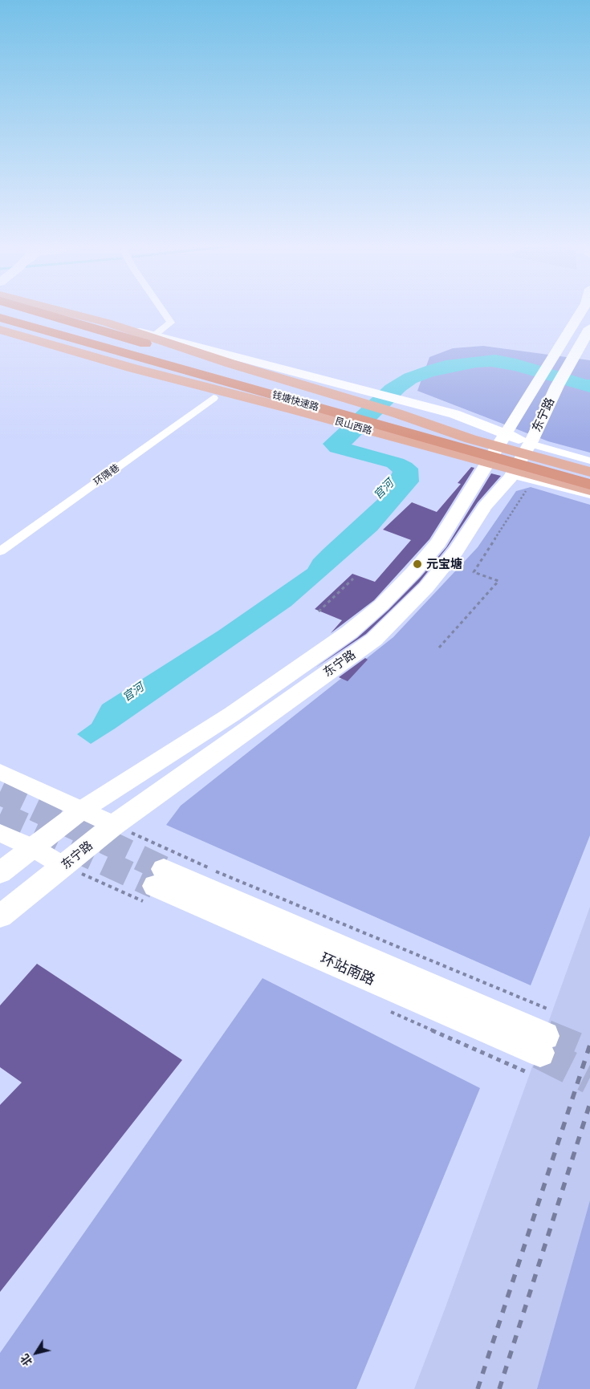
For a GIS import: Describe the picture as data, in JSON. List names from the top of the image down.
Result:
{
  "streets": {
    "highway": ["钱塘快速路"],
    "main road": ["东宁路", "艮山西路", "环站南路"],
    "street": ["环隅巷"]
  },
  "crossings": [
    ["钱塘快速路", "艮山西路"]
  ],
  "water": ["官河"],
  "places": ["元宝塘"],
  "north": "bottom left"
}
